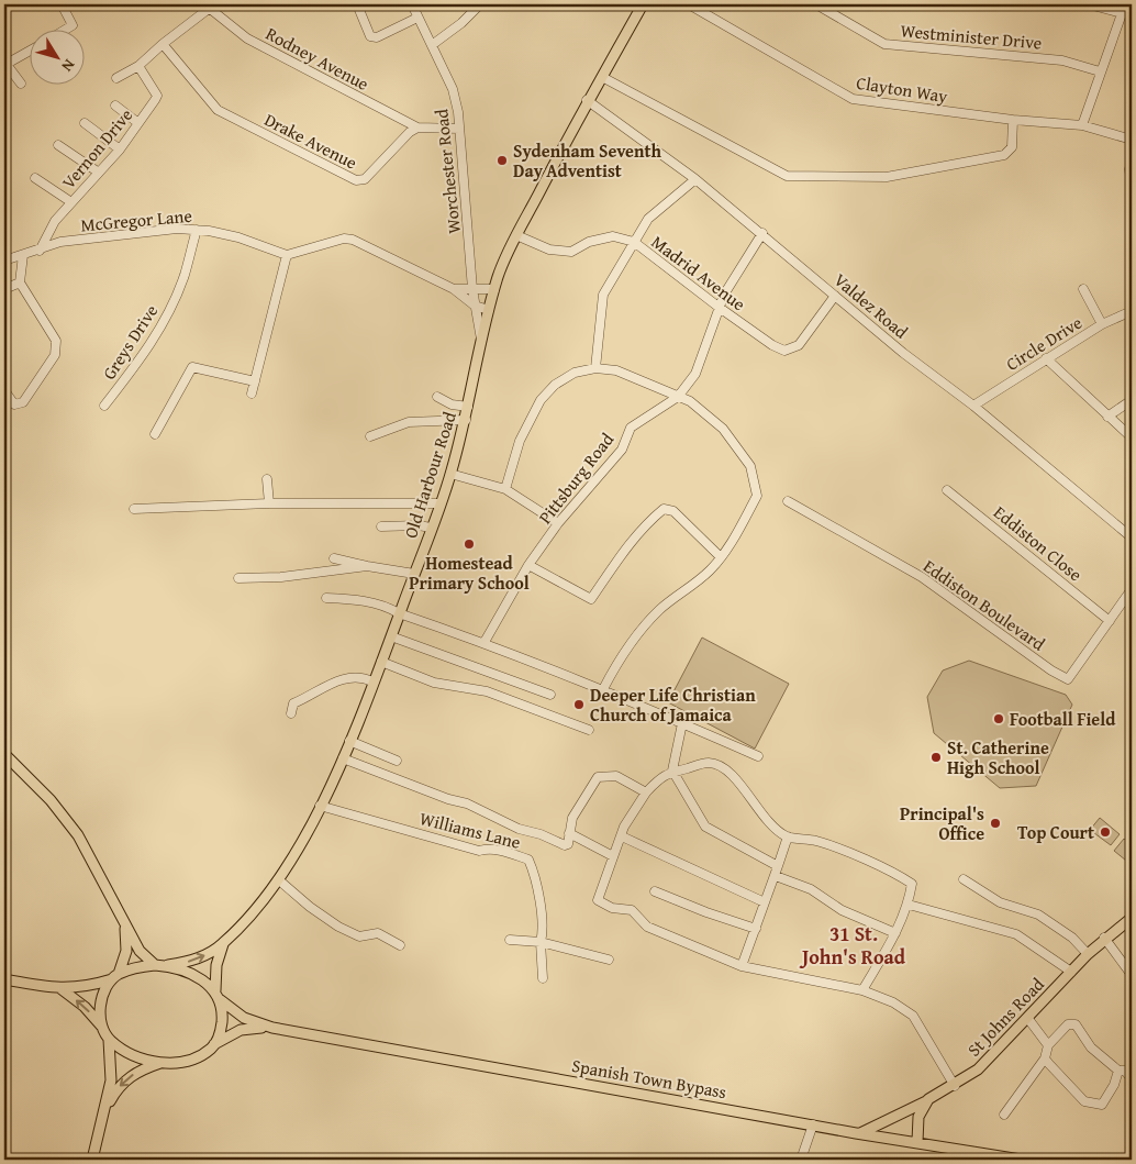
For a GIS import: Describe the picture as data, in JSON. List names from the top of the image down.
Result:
{
  "streets": {
    "main road": ["Old Harbour Road", "St Johns Road", "Spanish Town Bypass"],
    "street": [
      "Westminister Drive",
      "Rodney Avenue",
      "Clayton Way",
      "Drake Avenue",
      "Vernon Drive",
      "Worchester Road",
      "McGregor Lane",
      "Madrid Avenue",
      "Valdez Road",
      "Greys Drive",
      "Circle Drive",
      "Pittsburg Road",
      "Eddiston Close",
      "Eddiston Boulevard",
      "Williams Lane"
    ]
  },
  "crossings": [
    ["Rodney Avenue", "Drake Avenue"],
    ["Rodney Avenue", "Vernon Drive"],
    ["Drake Avenue", "Vernon Drive"],
    ["Vernon Drive", "McGregor Lane"],
    ["Worchester Road", "Old Harbour Road"],
    ["McGregor Lane", "Greys Drive"],
    ["Madrid Avenue", "Valdez Road"],
    ["Madrid Avenue", "Old Harbour Road"],
    ["Madrid Avenue", "Pittsburg Road"],
    ["Valdez Road", "Circle Drive"],
    ["Valdez Road", "Old Harbour Road"],
    ["Valdez Road", "Pittsburg Road"],
    ["Old Harbour Road", "Williams Lane"],
    ["Old Harbour Road", "Spanish Town Bypass"],
    ["Eddiston Close", "Eddiston Boulevard"],
    ["St Johns Road", "Spanish Town Bypass"]
  ],
  "districts": ["31 St. John's Road"],
  "places": [
    "Sydenham Seventh Day Adventist",
    "Homestead Primary School",
    "Deeper Life Christian Church of Jamaica",
    "Football Field",
    "St. Catherine High School",
    "Principal's Office",
    "Top Court"
  ],
  "north": "bottom right"
}
